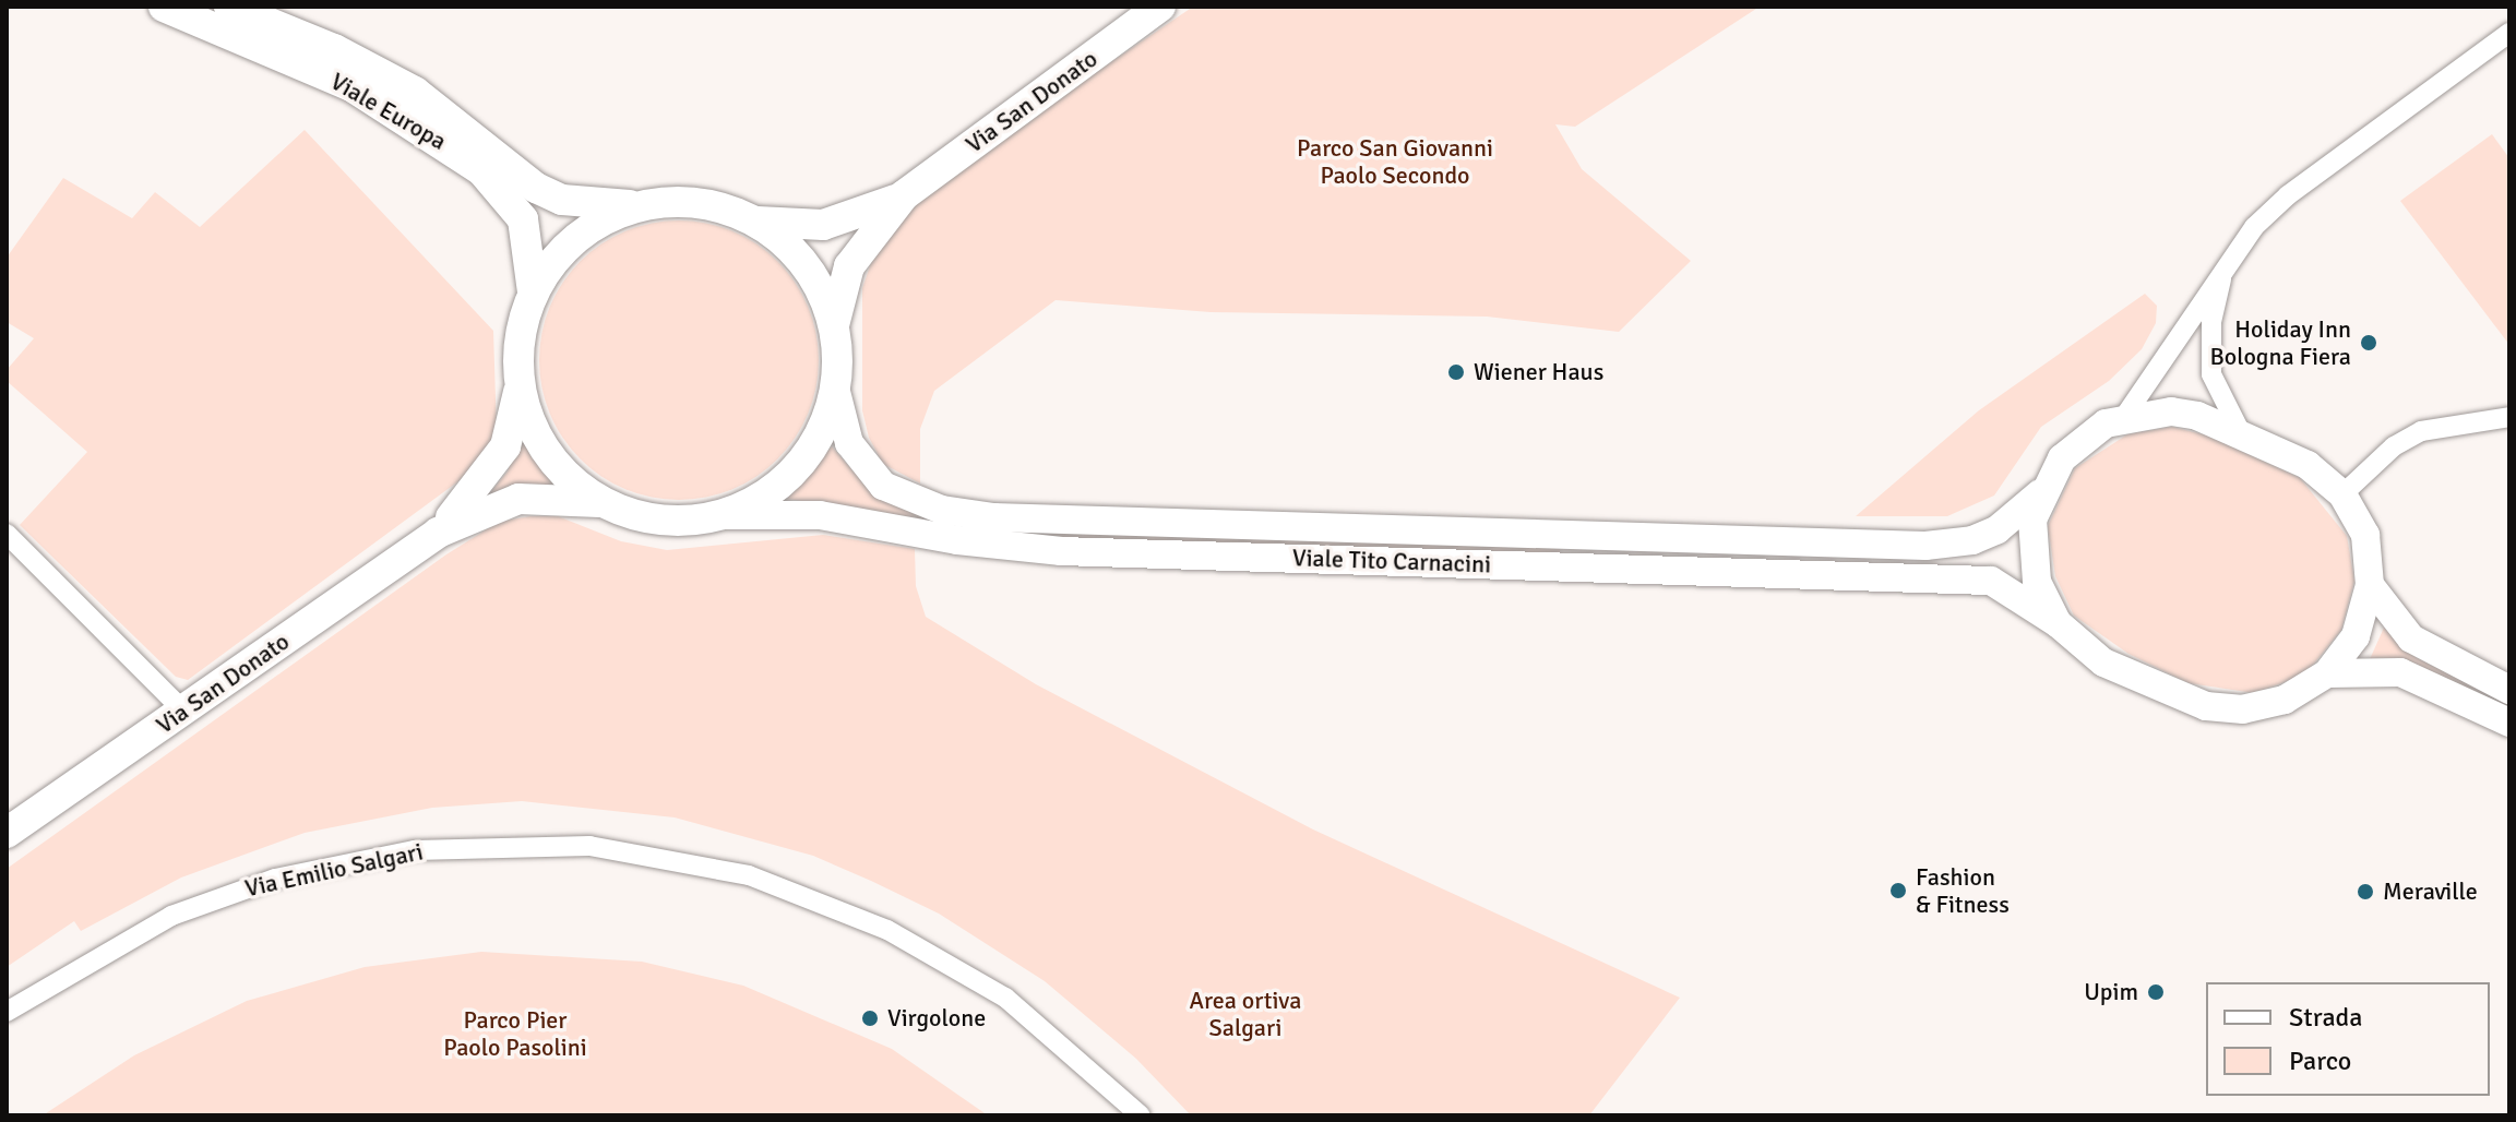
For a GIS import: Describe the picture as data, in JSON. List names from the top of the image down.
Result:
{
  "streets": {
    "main road": ["Via San Donato", "Viale Europa", "Viale Tito Carnacini"],
    "street": ["Via Emilio Salgari"]
  },
  "crossings": [
    ["Via San Donato", "Viale Europa"]
  ],
  "parks": ["Parco San Giovanni Paolo Secondo", "Area ortiva Salgari", "Parco Pier Paolo Pasolini"],
  "places": [
    "Holiday Inn Bologna Fiera",
    "Wiener Haus",
    "Fashion & Fitness",
    "Meraville",
    "Upim",
    "Virgolone"
  ],
  "legend": ["Strada", "Parco"]
}
